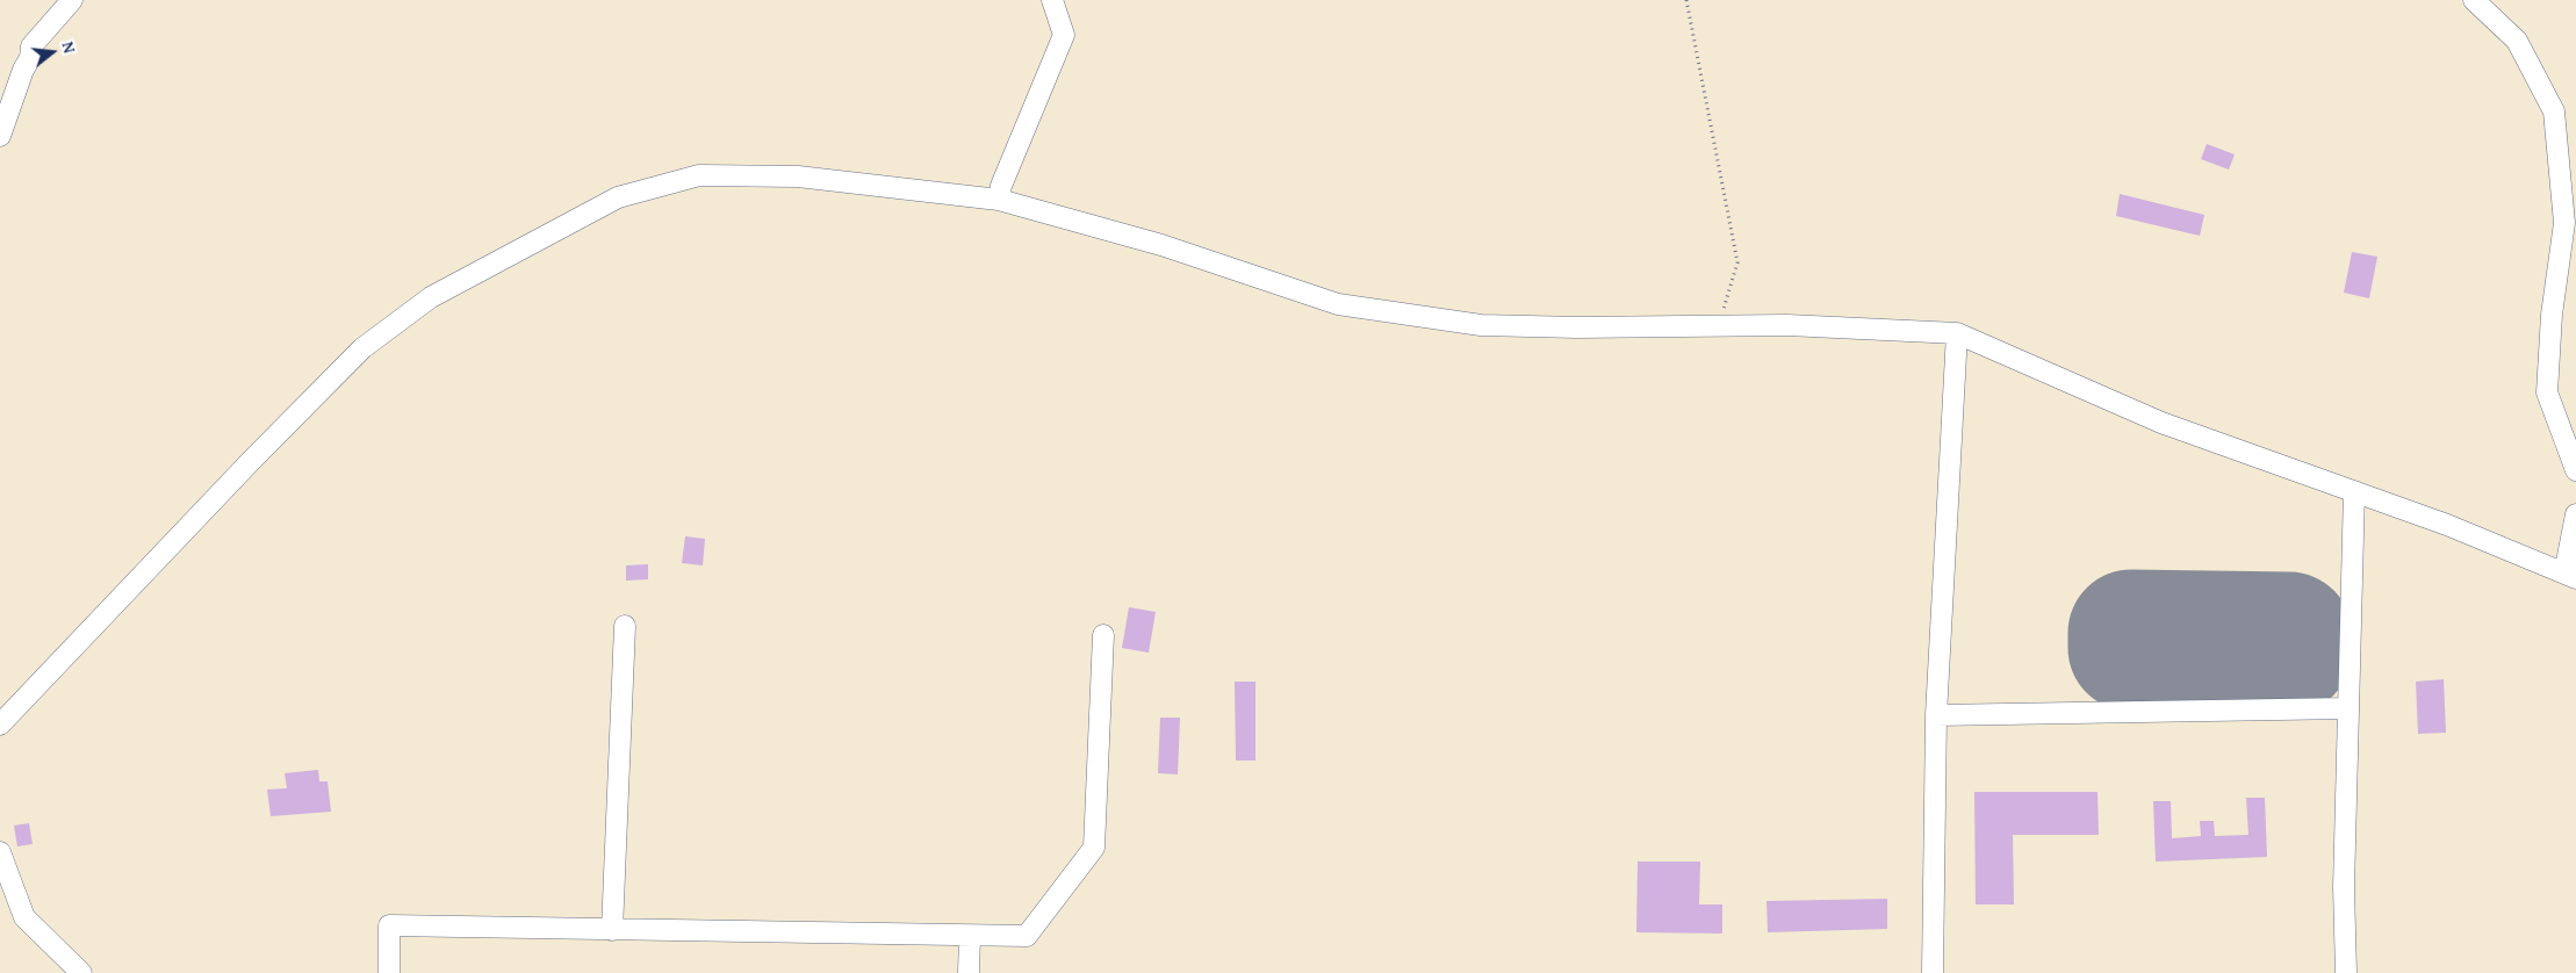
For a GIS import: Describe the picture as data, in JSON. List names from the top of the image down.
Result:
{
  "north": "right"
}
